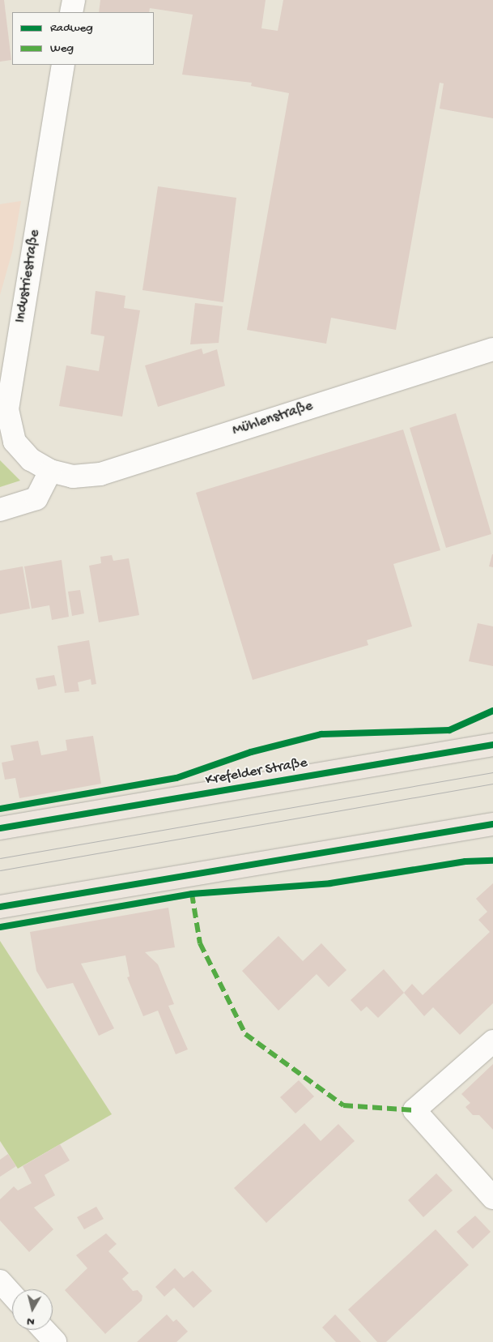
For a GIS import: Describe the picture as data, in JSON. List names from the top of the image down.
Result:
{
  "streets": {
    "main road": ["Krefelder Straße"],
    "street": ["Industriestraße", "Mühlenstraße"]
  },
  "crossings": [
    ["Industriestraße", "Mühlenstraße"]
  ],
  "legend": ["Radweg", "Weg"],
  "north": "bottom"
}
